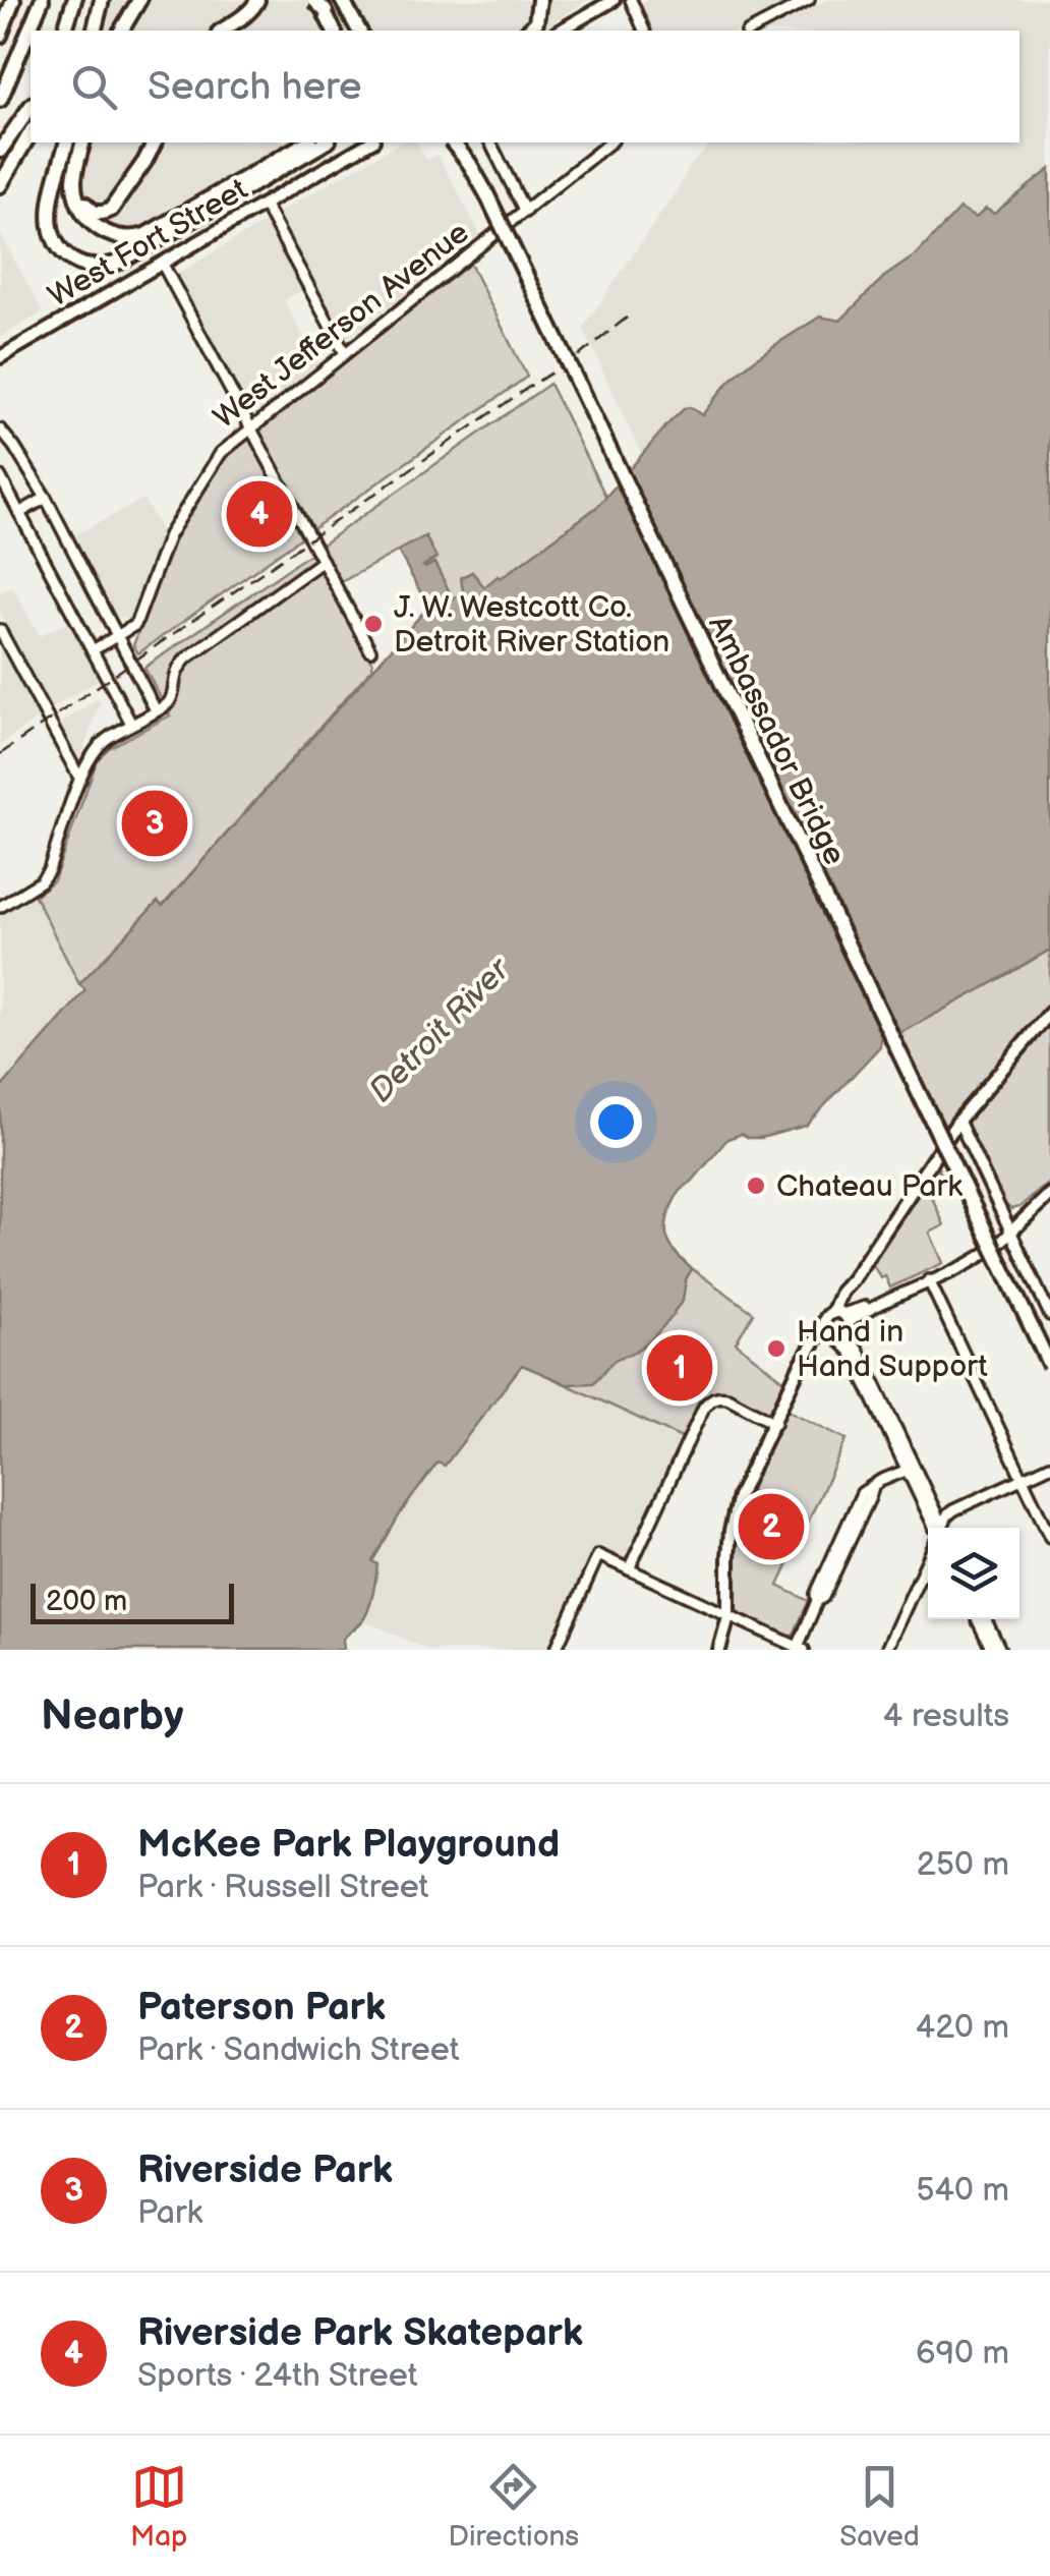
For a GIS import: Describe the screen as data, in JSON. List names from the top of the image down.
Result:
{
  "streets": {
    "highway": ["Ambassador Bridge"],
    "main road": ["West Fort Street"],
    "street": ["West Jefferson Avenue"]
  },
  "water": ["Detroit River"],
  "places": ["J. W. Westcott Co. Detroit River Station", "Chateau Park", "Hand in Hand Support"],
  "scale_bar": "200 m",
  "page": {
    "search": "Search here",
    "pins": [
      "4",
      "3",
      "1",
      "2"
    ],
    "scale": "200 m",
    "heading": ["Nearby", "4 results"],
    "list": [
      {
        "mark": "1",
        "name": "McKee Park Playground",
        "note": "Park · Russell Street",
        "value": "250 m"
      },
      {
        "mark": "2",
        "name": "Paterson Park",
        "note": "Park · Sandwich Street",
        "value": "420 m"
      },
      {
        "mark": "3",
        "name": "Riverside Park",
        "note": "Park",
        "value": "540 m"
      },
      {
        "mark": "4",
        "name": "Riverside Park Skatepark",
        "note": "Sports · 24th Street",
        "value": "690 m"
      }
    ],
    "nav": ["Map", "Directions", "Saved"]
  }
}
